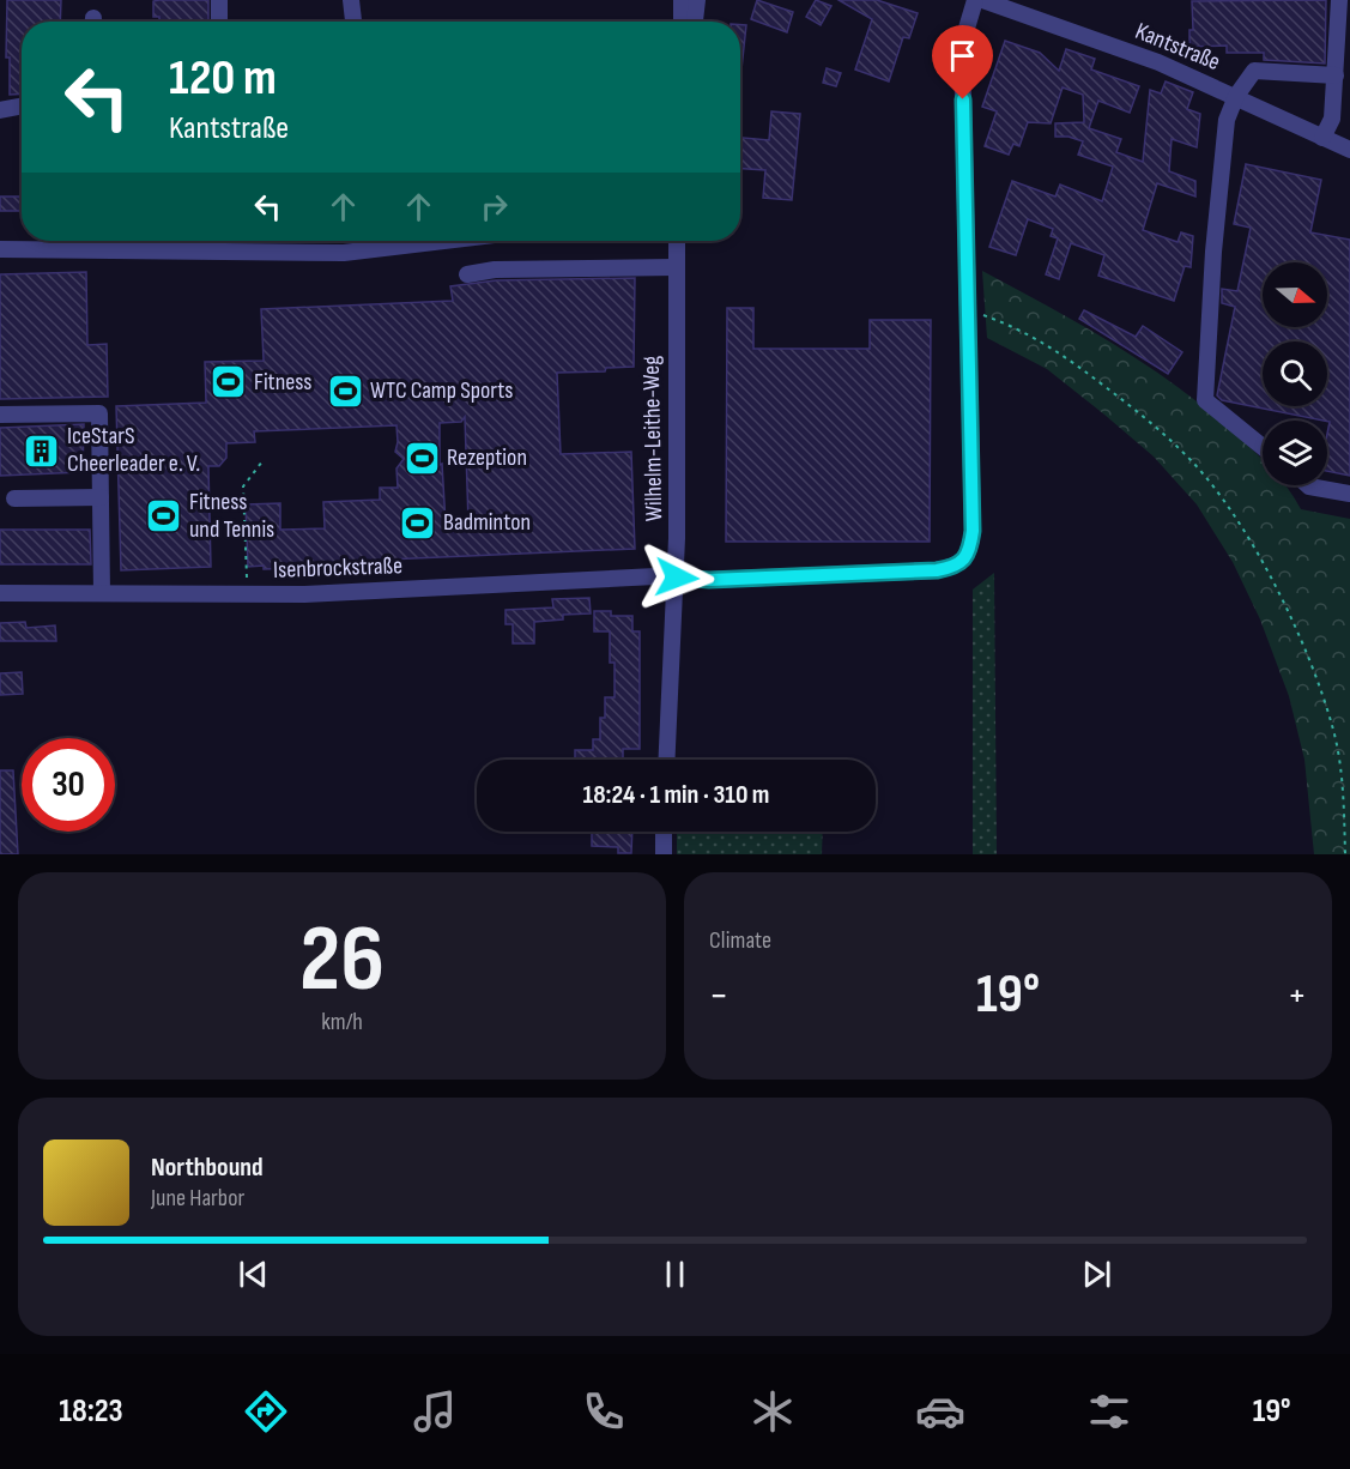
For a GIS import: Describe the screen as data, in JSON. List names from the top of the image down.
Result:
{
  "streets": {
    "street": ["Kantstraße", "Wilhelm-Leithe-Weg", "Isenbrockstraße"]
  },
  "crossings": [
    ["Wilhelm-Leithe-Weg", "Isenbrockstraße"]
  ],
  "places": {
    "sports": [
      "Fitness",
      "WTC Camp Sports",
      "Rezeption",
      "Fitness und Tennis",
      "Badminton"
    ],
    "building": ["IceStarS Cheerleader e. V."]
  },
  "north": "right",
  "page": {
    "turn": ["120 m", "Kantstraße"],
    "limit": "30",
    "trip": "18:24 · 1 min · 310 m",
    "tile": [
      ["26", "km/h"],
      "Climate"
    ],
    "heat": ["−", "19°", "+"],
    "song": ["Northbound", "June Harbor"],
    "tabs": ["18:23", "19°"]
  }
}
